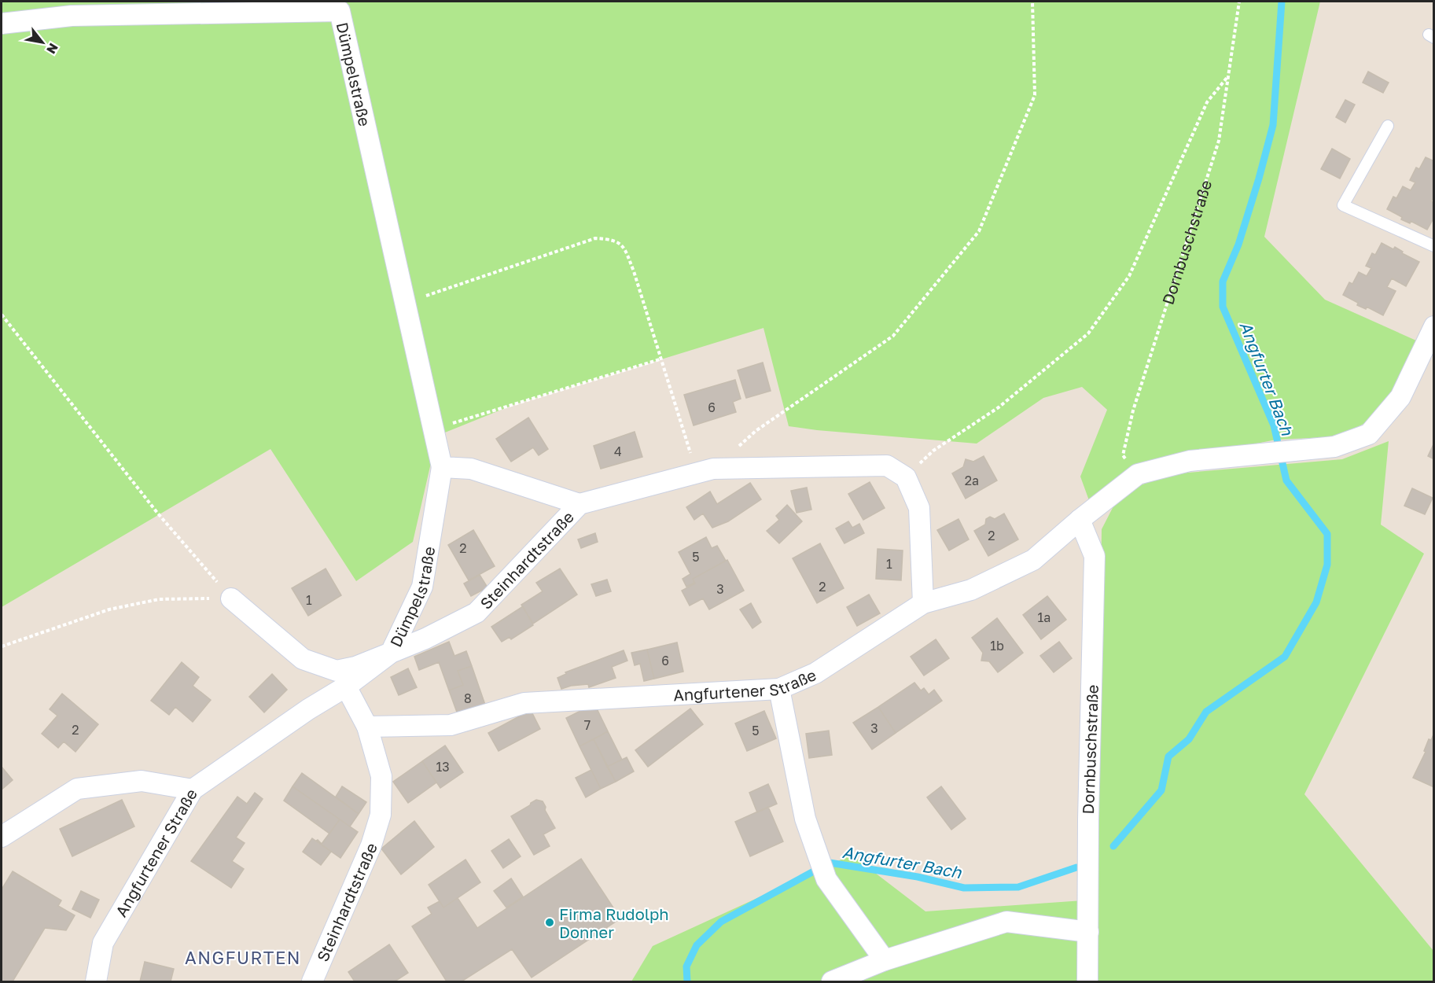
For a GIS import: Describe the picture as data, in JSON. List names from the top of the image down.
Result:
{
  "streets": {
    "street": [
      "Dümpelstraße",
      "Dornbuschstraße",
      "Steinhardtstraße",
      "Angfurtener Straße"
    ]
  },
  "crossings": [
    ["Dümpelstraße", "Steinhardtstraße"],
    ["Dornbuschstraße", "Angfurtener Straße"],
    ["Steinhardtstraße", "Angfurtener Straße"]
  ],
  "districts": ["ANGFURTEN"],
  "water": ["Angfurter Bach"],
  "places": ["Firma Rudolph Donner"],
  "house_numbers": [
    "6",
    "4",
    "2a",
    "2",
    "2",
    "5",
    "1",
    "2",
    "3",
    "1",
    "1a",
    "1b",
    "6",
    "8",
    "7",
    "3",
    "2",
    "5",
    "13"
  ],
  "north": "bottom right"
}
